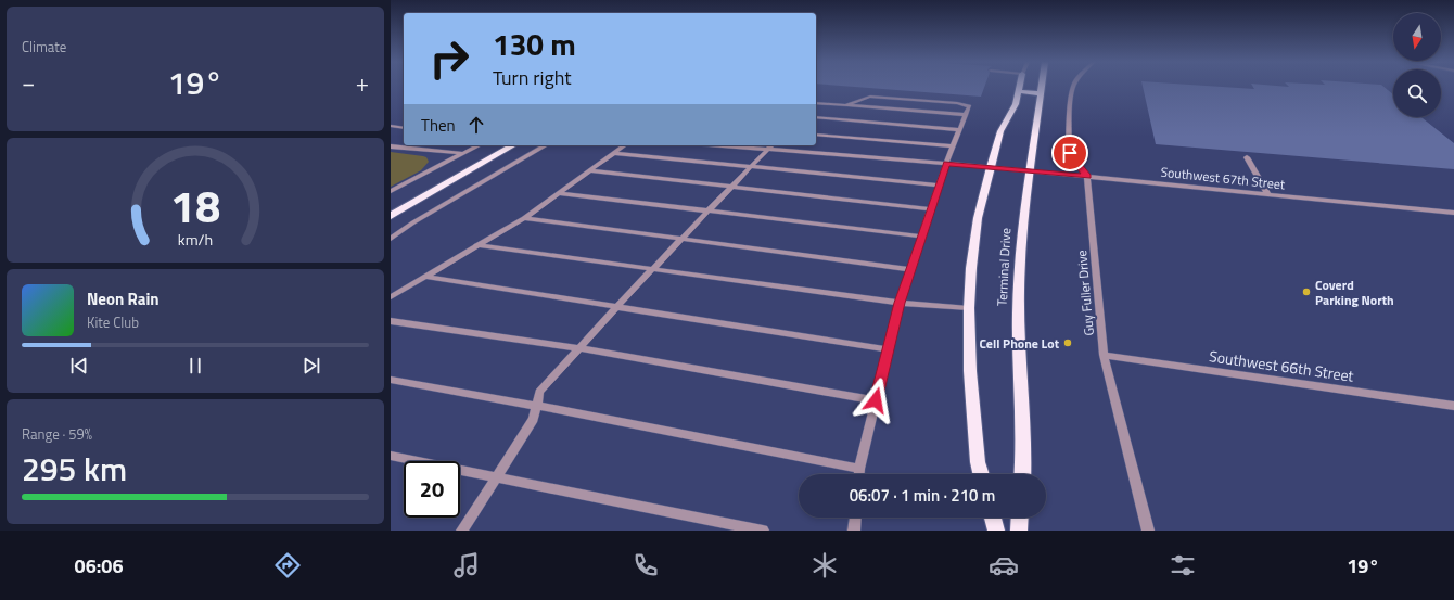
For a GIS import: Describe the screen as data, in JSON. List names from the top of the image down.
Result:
{
  "streets": {
    "main road": ["Terminal Drive"],
    "street": ["Southwest 67th Street", "Guy Fuller Drive", "Southwest 66th Street"]
  },
  "crossings": [
    ["Southwest 67th Street", "Terminal Drive"],
    ["Southwest 67th Street", "Guy Fuller Drive"],
    ["Guy Fuller Drive", "Southwest 66th Street"]
  ],
  "places": ["Coverd Parking North", "Cell Phone Lot"],
  "north": "bottom",
  "page": {
    "tile": [
      "Climate",
      ["Range · 59%", "295 km"]
    ],
    "turn": ["130 m", "Turn right"],
    "heat": ["−", "19°", "+"],
    "then": "Then",
    "song": ["Neon Rain", "Kite Club"],
    "limit": "20",
    "trip": "06:07 · 1 min · 210 m",
    "tabs": ["06:06", "19°"],
    "gauge": ["18", "km/h"]
  }
}
